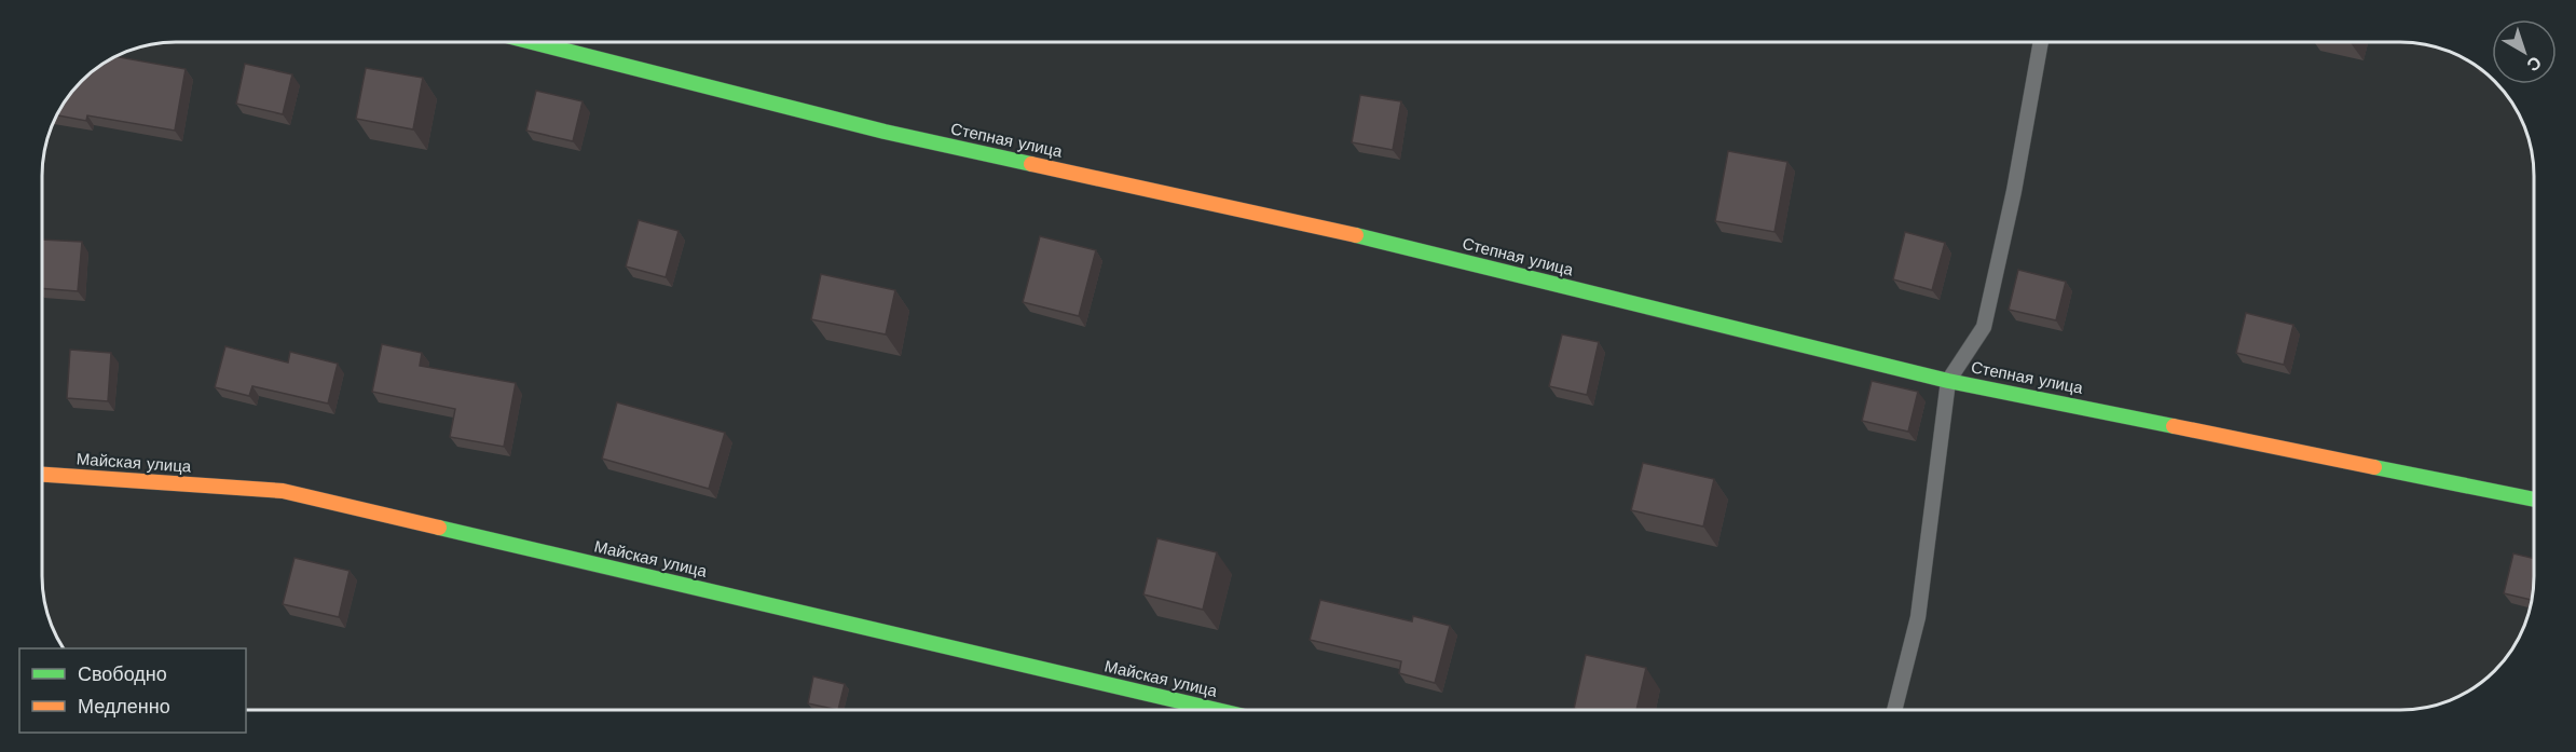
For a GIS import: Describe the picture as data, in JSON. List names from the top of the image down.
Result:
{
  "streets": {
    "street": ["Степная улица", "Майская улица"]
  },
  "legend": ["Свободно", "Медленно"],
  "north": "bottom right"
}
